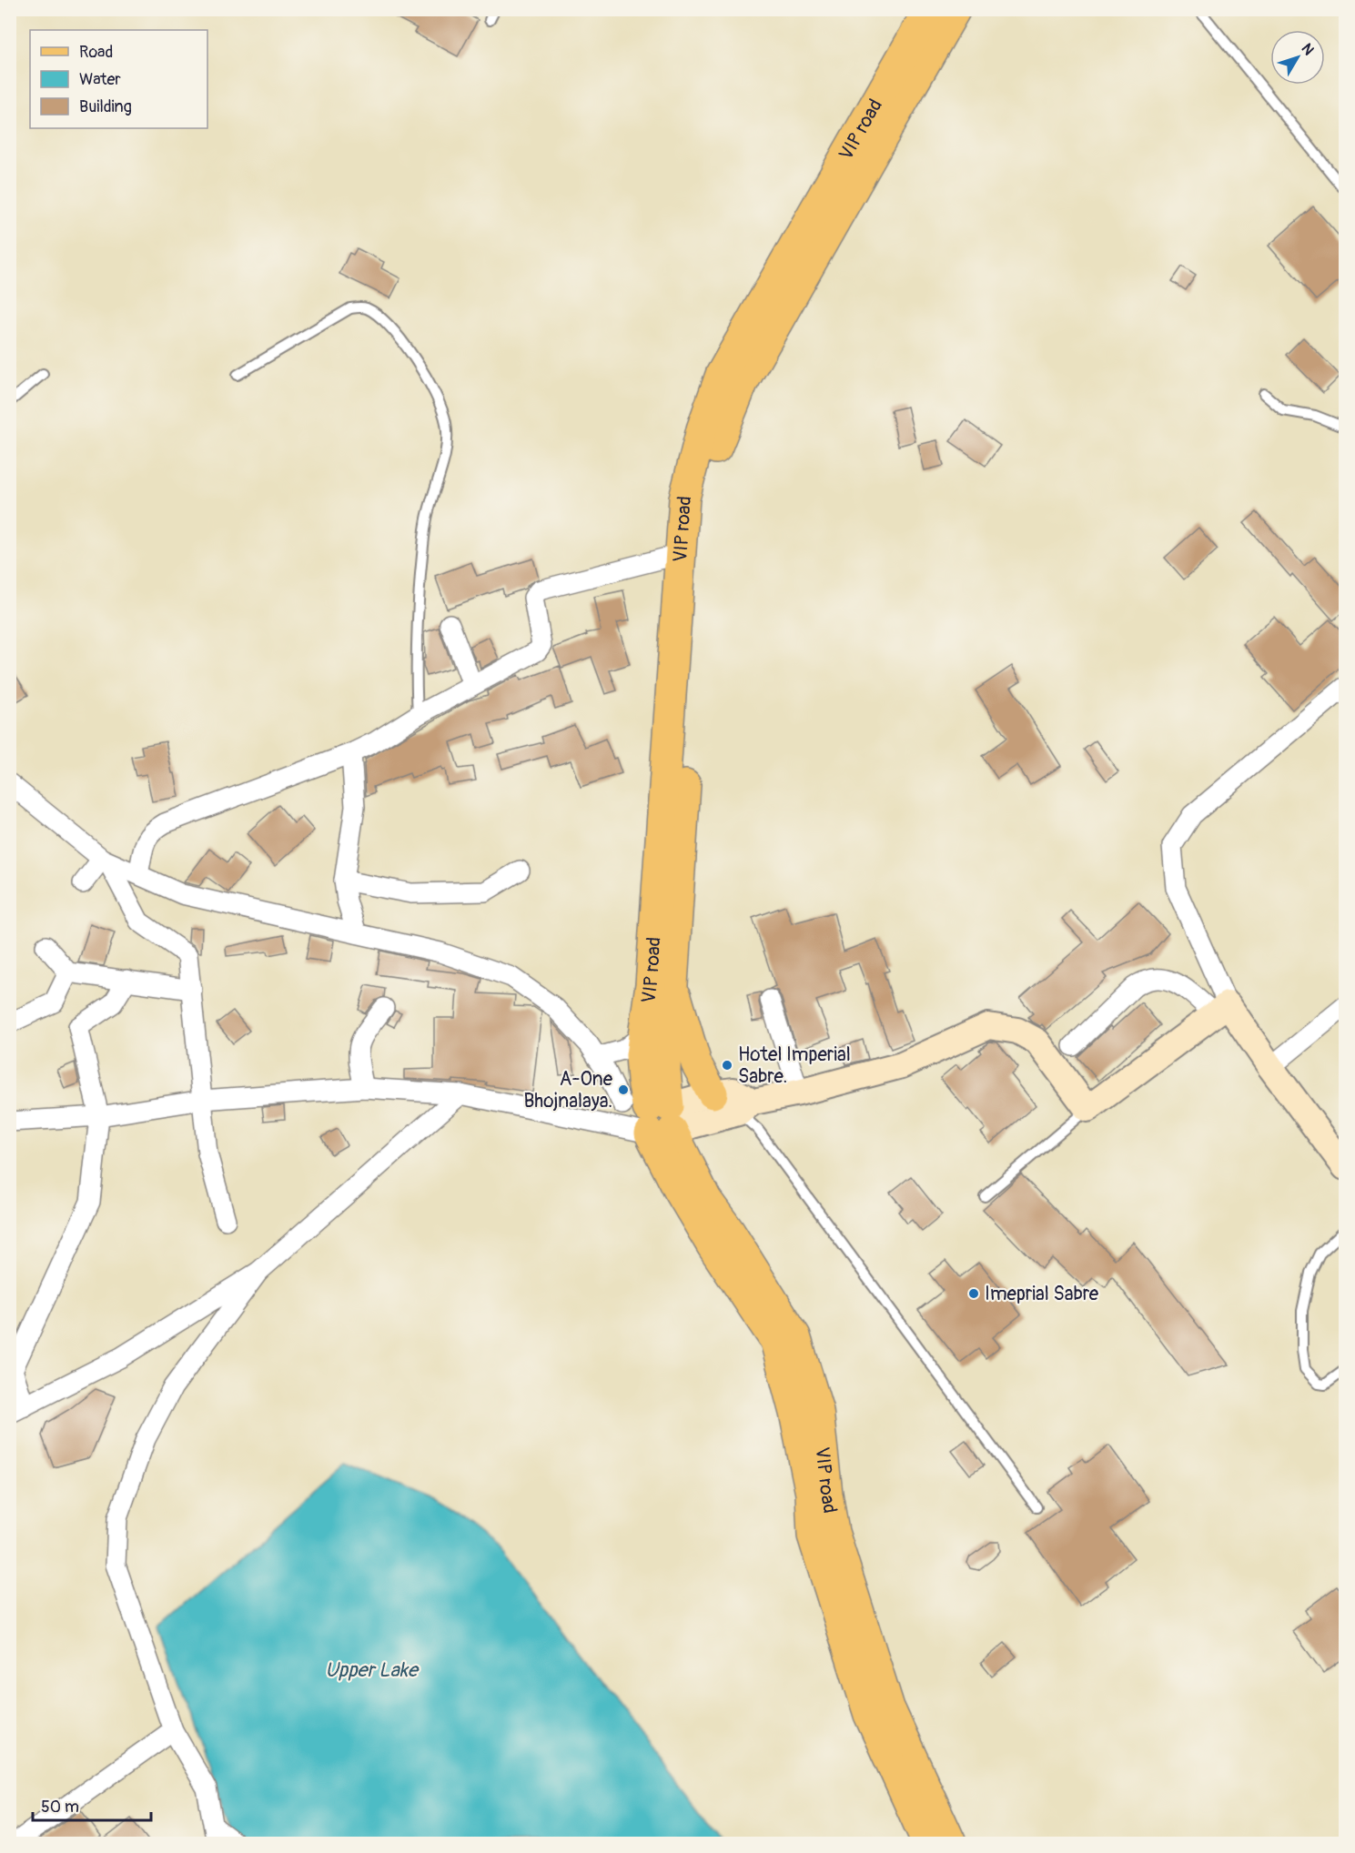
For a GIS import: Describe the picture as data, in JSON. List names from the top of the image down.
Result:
{
  "streets": {
    "main road": ["VIP road"]
  },
  "water": ["Upper Lake"],
  "places": ["Hotel Imperial Sabre.", "A-One Bhojnalaya.", "Imeprial Sabre"],
  "legend": ["Road", "Water", "Building"],
  "scale_bar": "50 m",
  "north": "top right"
}
